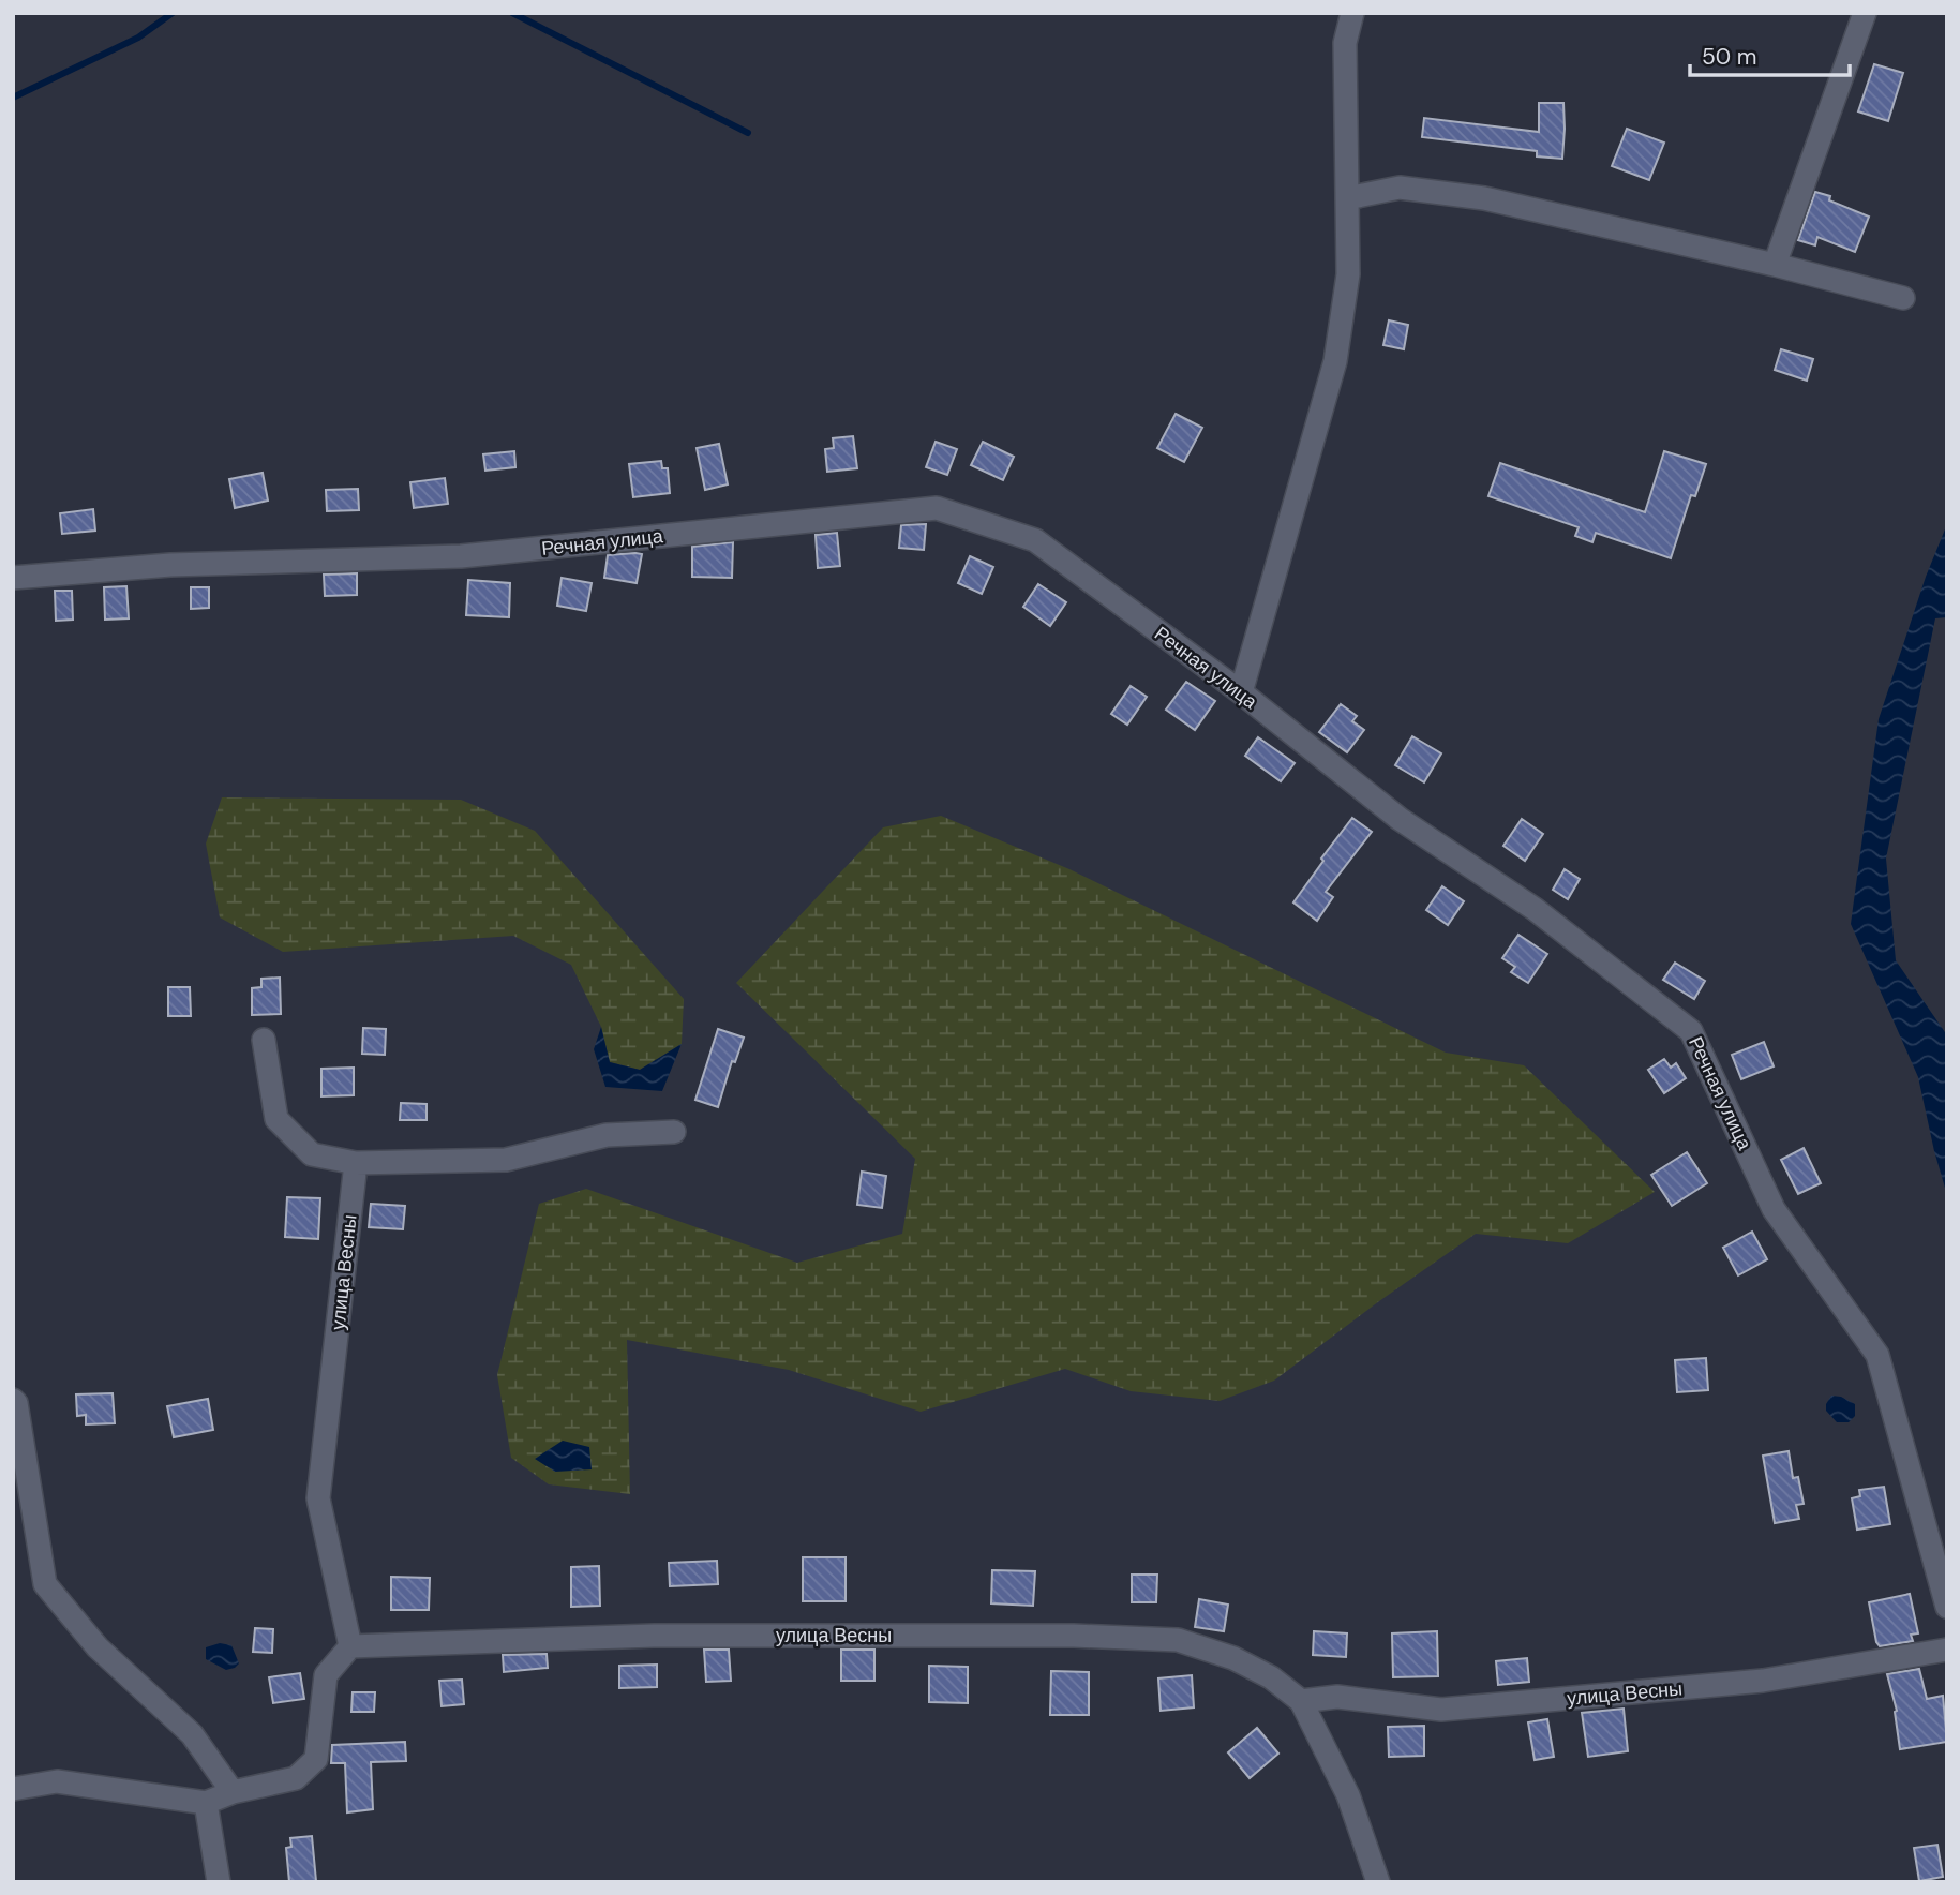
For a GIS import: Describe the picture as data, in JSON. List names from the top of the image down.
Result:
{
  "streets": {
    "street": ["Речная улица", "улица Весны"]
  },
  "scale_bar": "50 m"
}
